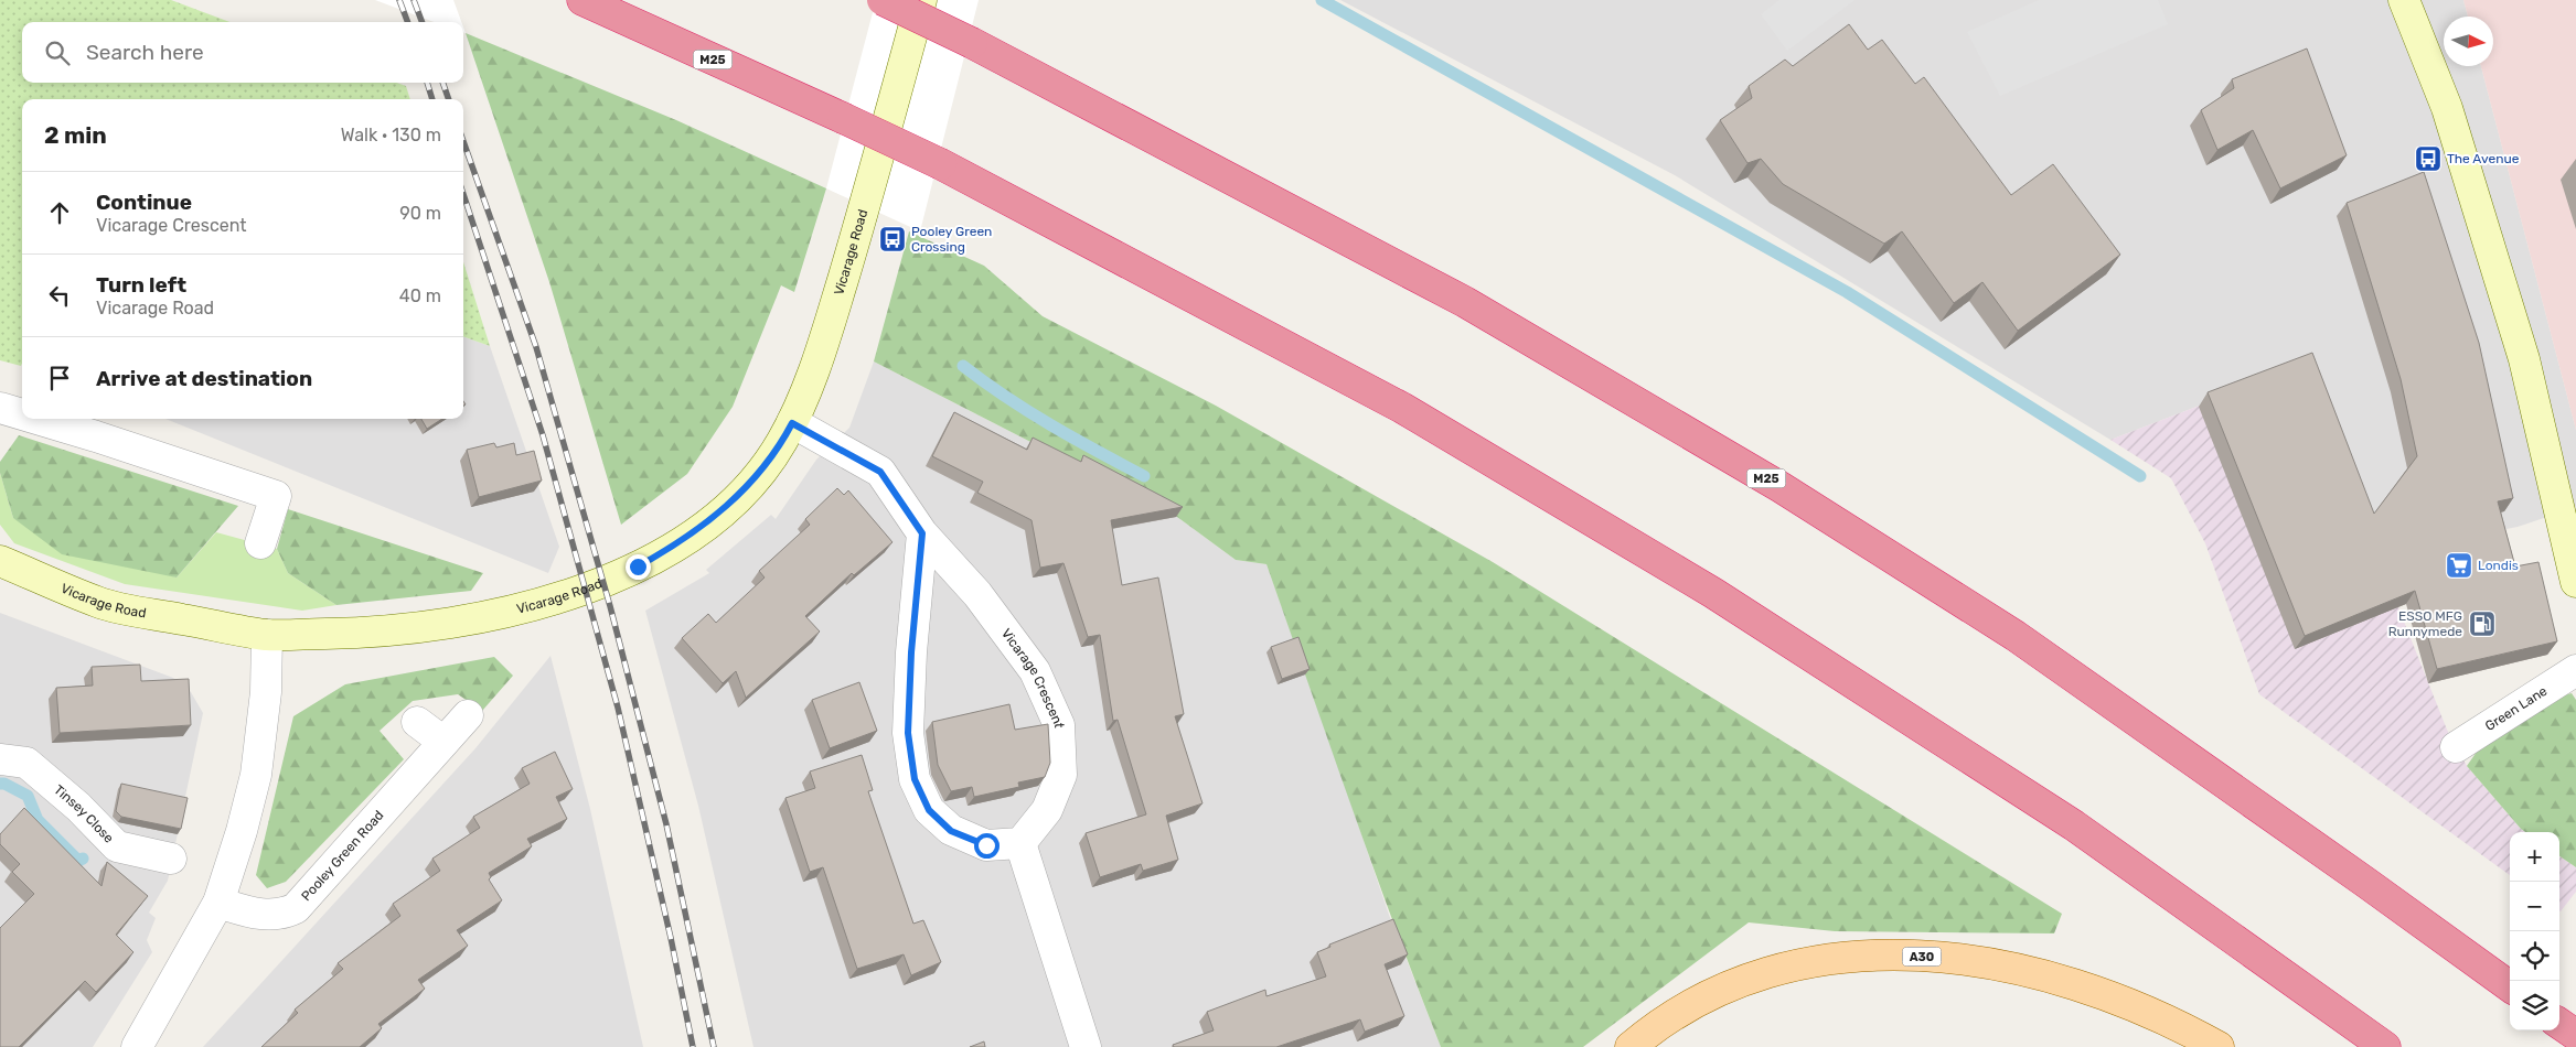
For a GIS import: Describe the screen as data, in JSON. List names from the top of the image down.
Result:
{
  "streets": {
    "highway": ["M25"],
    "main road": ["Vicarage Road", "A30"],
    "street": [
      "Vicarage Crescent",
      "Green Lane",
      "Tinsey Close",
      "Pooley Green Road"
    ]
  },
  "crossings": [
    ["Vicarage Road", "Vicarage Crescent"]
  ],
  "places": {
    "bus stop": ["The Avenue", "Pooley Green Crossing"],
    "supermarket": ["Londis"],
    "fuel station": ["ESSO MFG Runnymede"]
  },
  "north": "right",
  "page": {
    "search": "Search here",
    "heading": ["2 min", "Walk · 130 m"],
    "list": [
      ["Continue", "Vicarage Crescent", "90 m"],
      ["Turn left", "Vicarage Road", "40 m"],
      "Arrive at destination"
    ],
    "map_buttons": ["+", "−"]
  }
}
